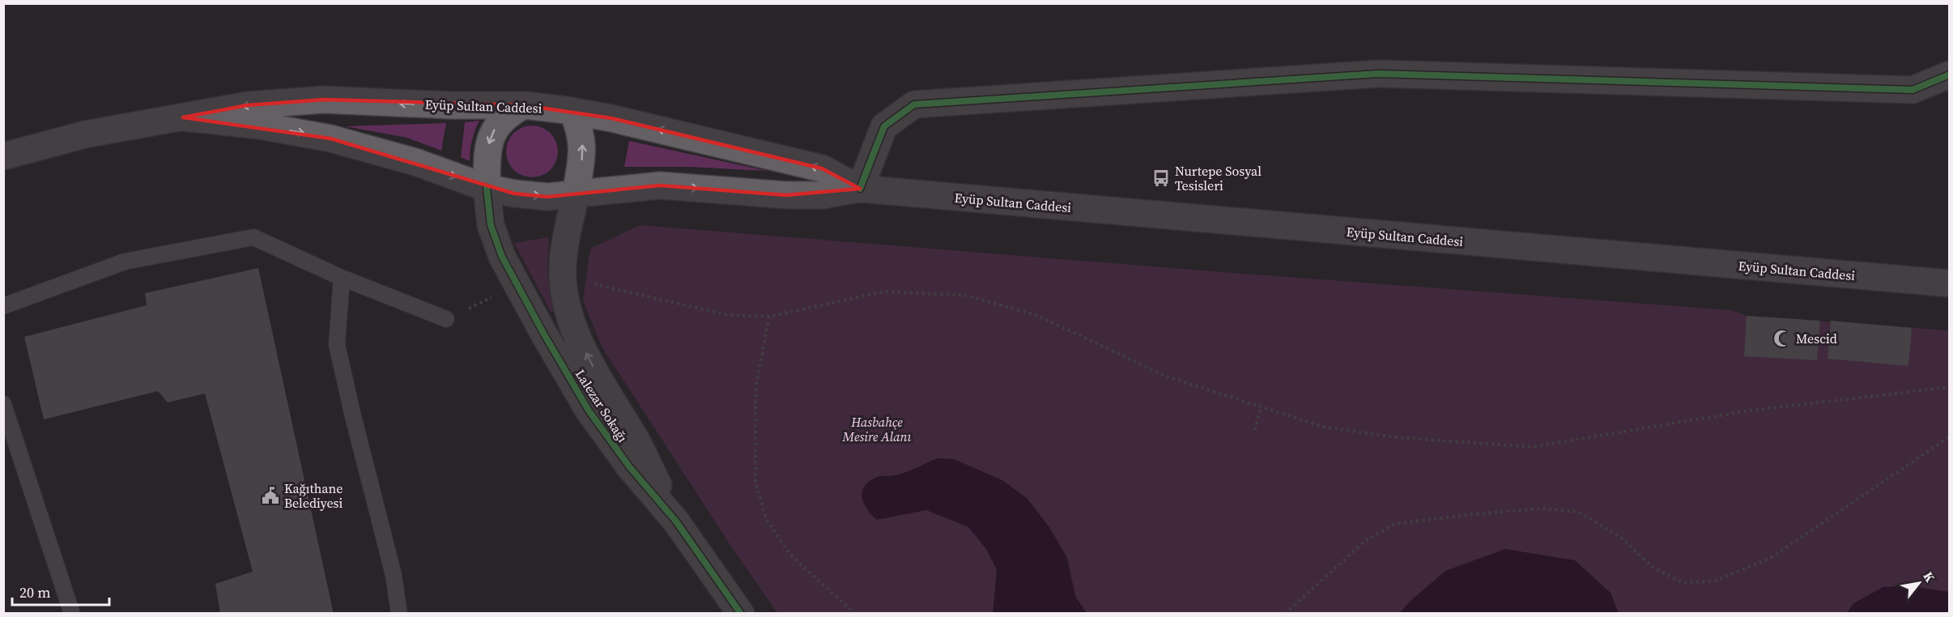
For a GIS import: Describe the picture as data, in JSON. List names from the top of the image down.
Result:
{
  "streets": {
    "main road": ["Eyüp Sultan Caddesi", "Lalezar Sokağı"]
  },
  "crossings": [
    ["Eyüp Sultan Caddesi", "Lalezar Sokağı"]
  ],
  "parks": ["Hasbahçe Mesire Alanı"],
  "places": {
    "bus stop": ["Nurtepe Sosyal Tesisleri"],
    "mosque": ["Mescid"],
    "public building": ["Kağıthane Belediyesi"]
  },
  "scale_bar": "20 m",
  "north": "top right"
}
